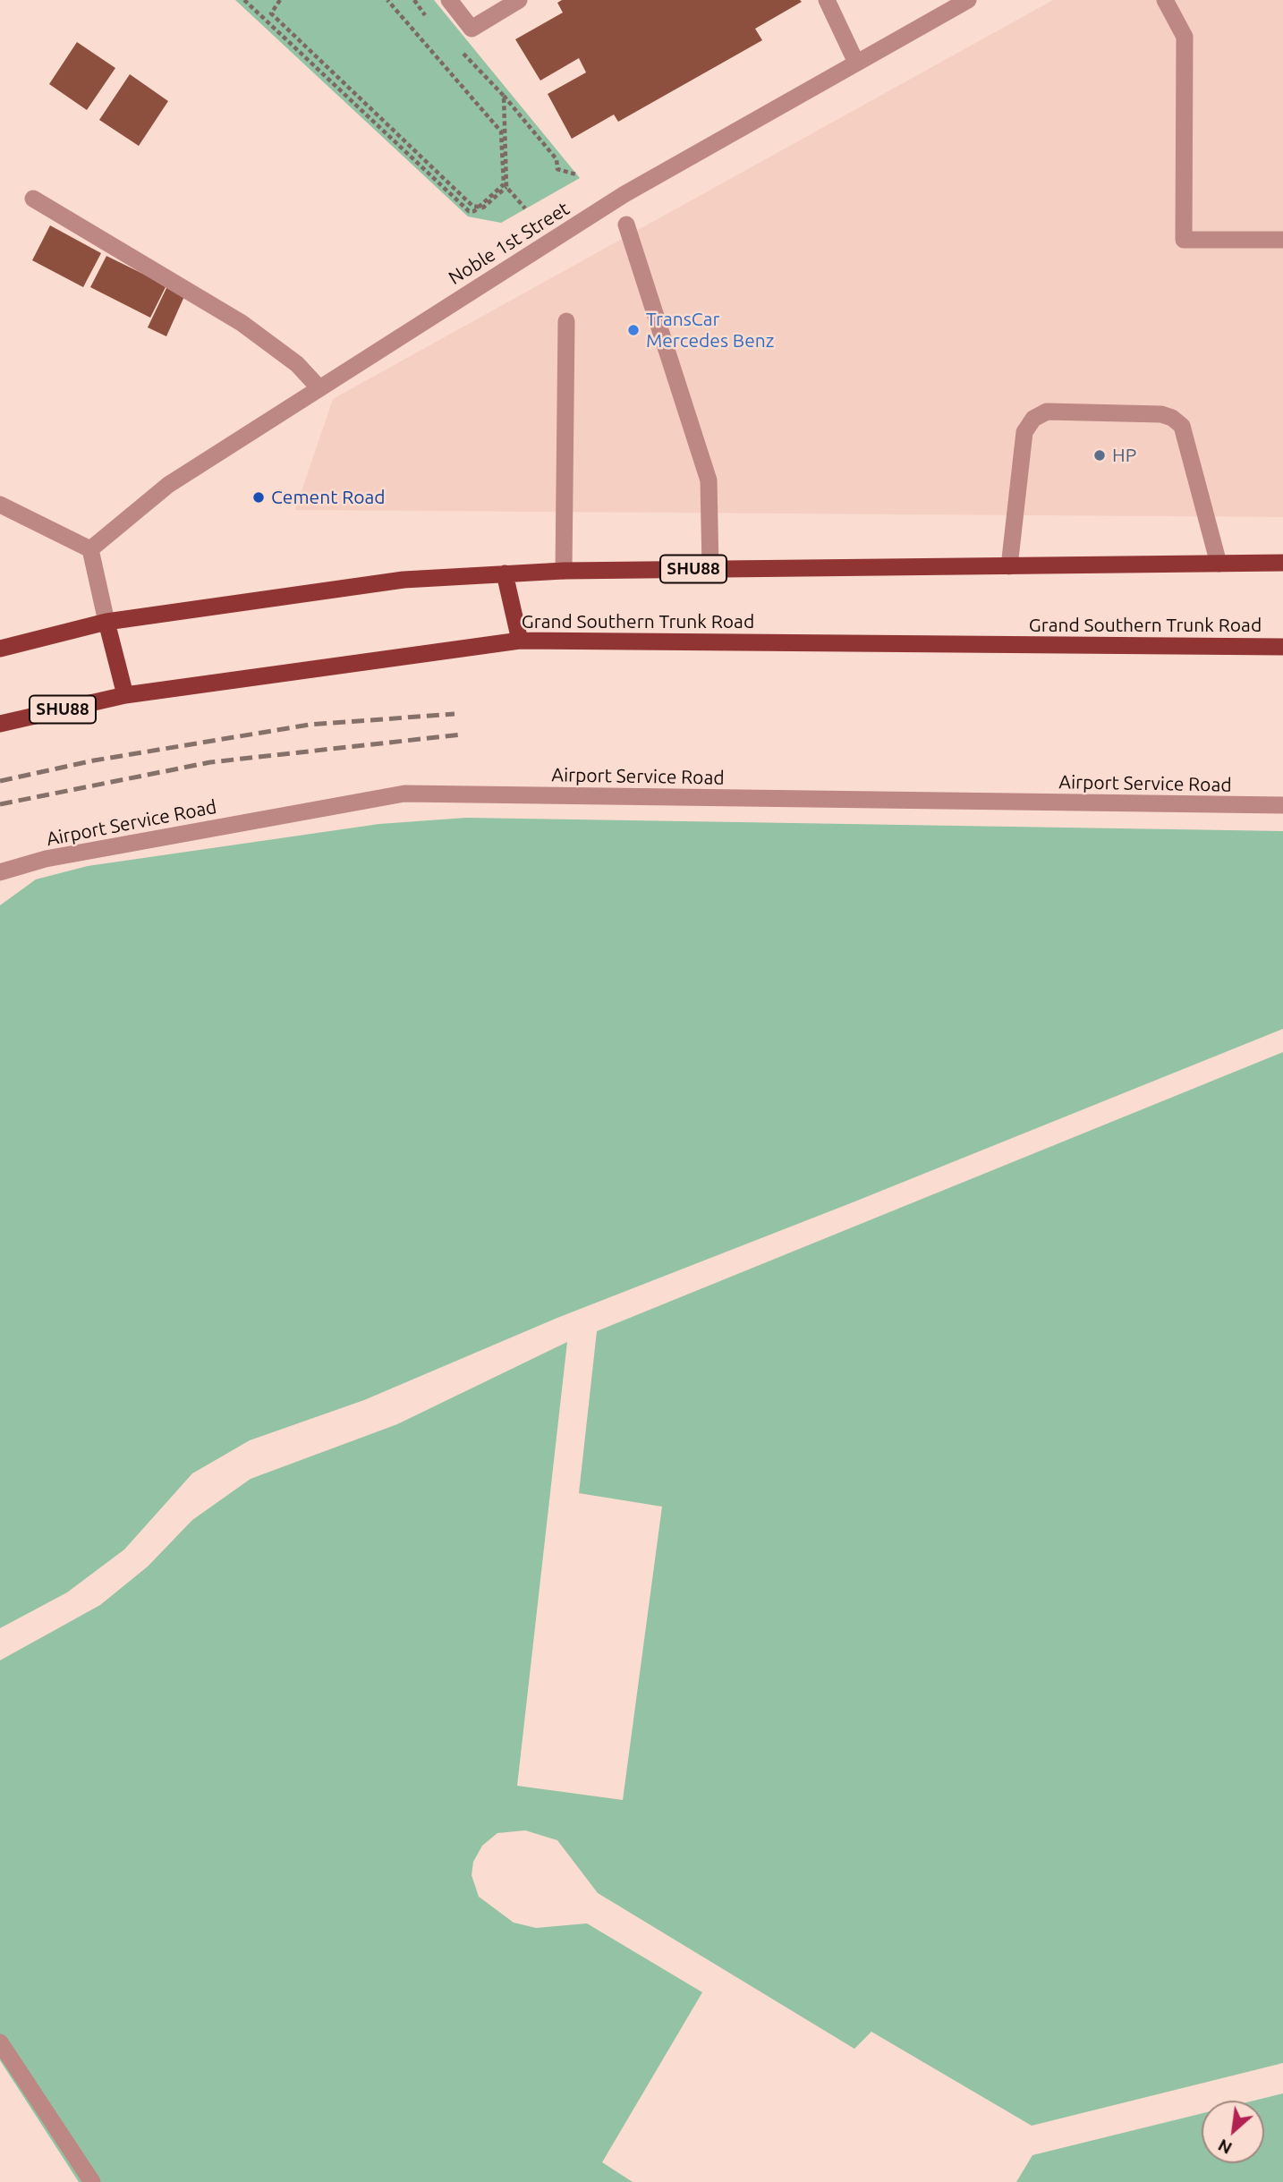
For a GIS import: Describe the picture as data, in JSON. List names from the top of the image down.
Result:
{
  "streets": {
    "main road": ["SHU88", "Grand Southern Trunk Road"],
    "street": ["Noble 1st Street", "Airport Service Road"]
  },
  "places": ["TransCar Mercedes Benz", "HP", "Cement Road"],
  "north": "bottom left"
}
